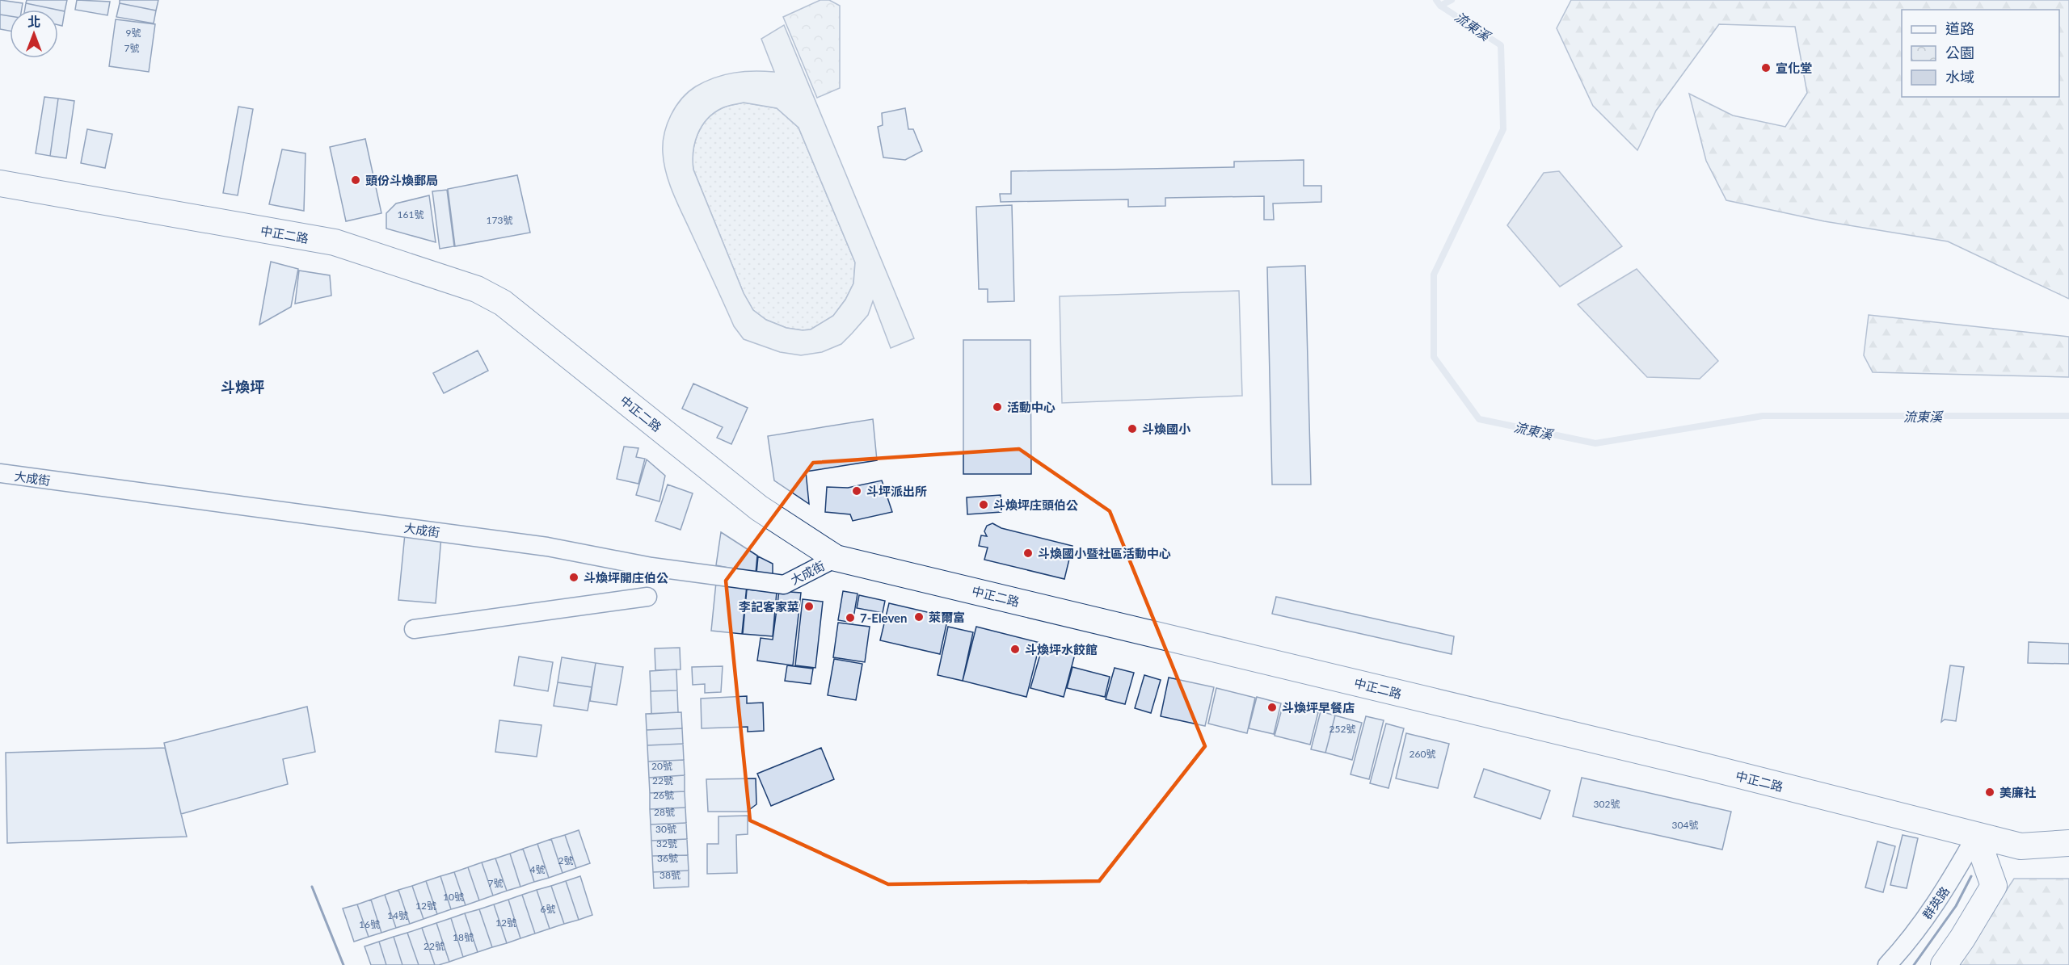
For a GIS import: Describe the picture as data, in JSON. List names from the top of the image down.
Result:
{
  "streets": {
    "main road": ["中正二路"],
    "street": ["大成街", "群英路"]
  },
  "crossings": [
    ["中正二路", "大成街"],
    ["中正二路", "群英路"]
  ],
  "districts": ["斗煥坪"],
  "water": ["流東溪"],
  "places": [
    "宣化堂",
    "頭份斗煥郵局",
    "活動中心",
    "斗煥國小",
    "斗坪派出所",
    "斗煥坪庄頭伯公",
    "斗煥國小暨社區活動中心",
    "斗煥坪開庄伯公",
    "李記客家菜",
    "萊爾富",
    "7-Eleven",
    "斗煥坪水餃館",
    "斗煥坪早餐店",
    "美廉社"
  ],
  "house_numbers": [
    "9號",
    "7號",
    "161號",
    "173號",
    "252號",
    "260號",
    "20號",
    "22號",
    "26號",
    "302號",
    "28號",
    "304號",
    "30號",
    "32號",
    "36號",
    "2號",
    "4號",
    "38號",
    "7號",
    "10號",
    "12號",
    "6號",
    "14號",
    "12號",
    "16號",
    "18號",
    "22號"
  ],
  "legend": ["道路", "公園", "水域"],
  "north": "top"
}
